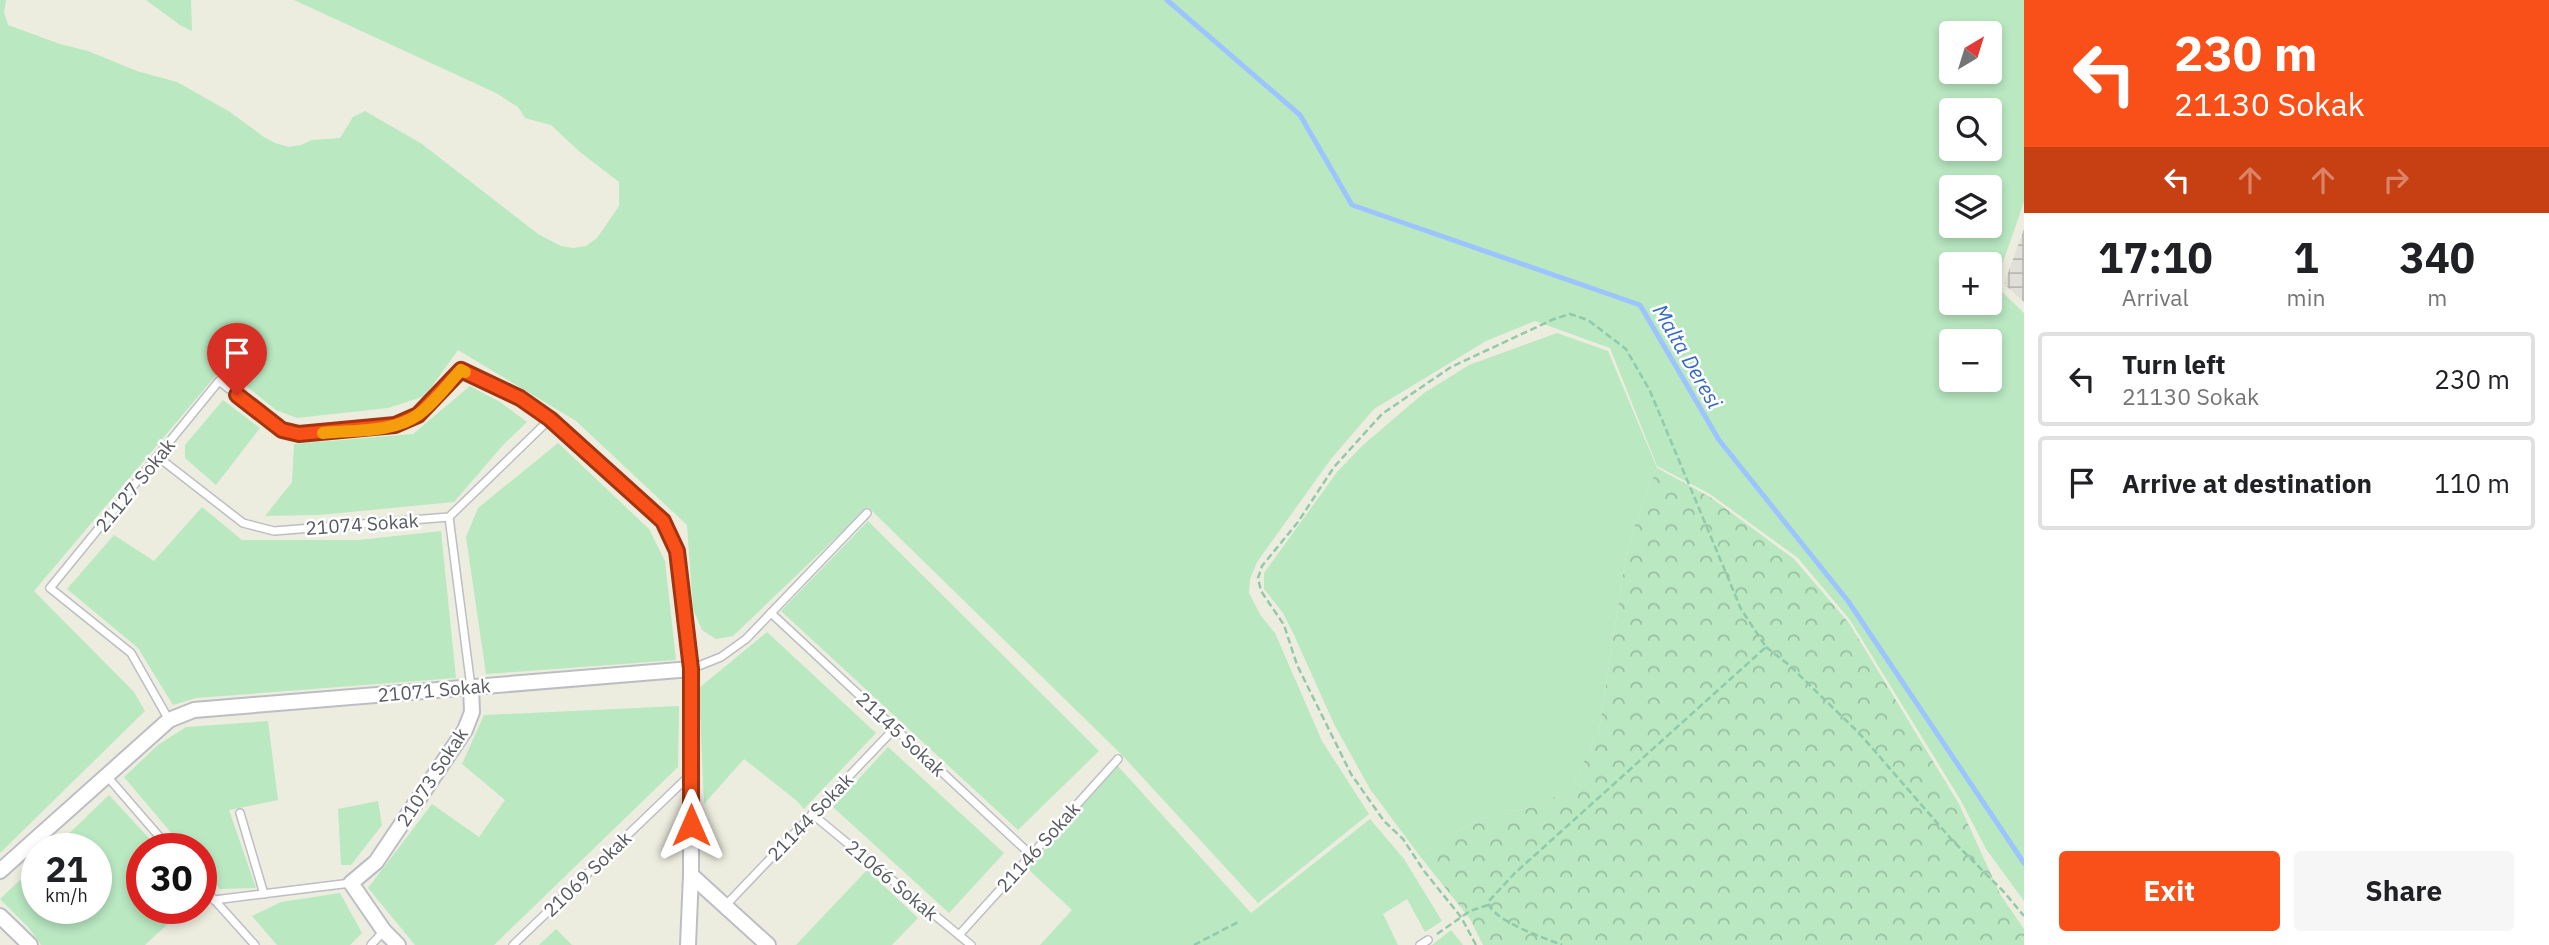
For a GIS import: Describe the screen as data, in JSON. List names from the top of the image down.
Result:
{
  "streets": {
    "street": ["21071 Sokak", "21073 Sokak"],
    "lane": [
      "21127 Sokak",
      "21074 Sokak",
      "21145 Sokak",
      "21144 Sokak",
      "21146 Sokak",
      "21069 Sokak",
      "21066 Sokak"
    ]
  },
  "crossings": [
    ["21127 Sokak", "21074 Sokak"],
    ["21127 Sokak", "21071 Sokak"],
    ["21074 Sokak", "21073 Sokak"],
    ["21071 Sokak", "21145 Sokak"],
    ["21071 Sokak", "21073 Sokak"],
    ["21145 Sokak", "21144 Sokak"],
    ["21145 Sokak", "21146 Sokak"],
    ["21144 Sokak", "21066 Sokak"],
    ["21146 Sokak", "21066 Sokak"]
  ],
  "water": ["Malta Deresi"],
  "north": "top right",
  "page": {
    "turn": ["230 m", "21130 Sokak"],
    "map_buttons": ["+", "−"],
    "eta": [
      "17:10",
      "Arrival",
      "1",
      "min",
      "340",
      "m"
    ],
    "list": [
      {
        "name": "Turn left",
        "note": "21130 Sokak",
        "value": "230 m"
      },
      {
        "name": "Arrive at destination",
        "value": "110 m"
      }
    ],
    "speed": "21 km/h",
    "limit": "30",
    "buttons": ["Exit", "Share"]
  }
}
